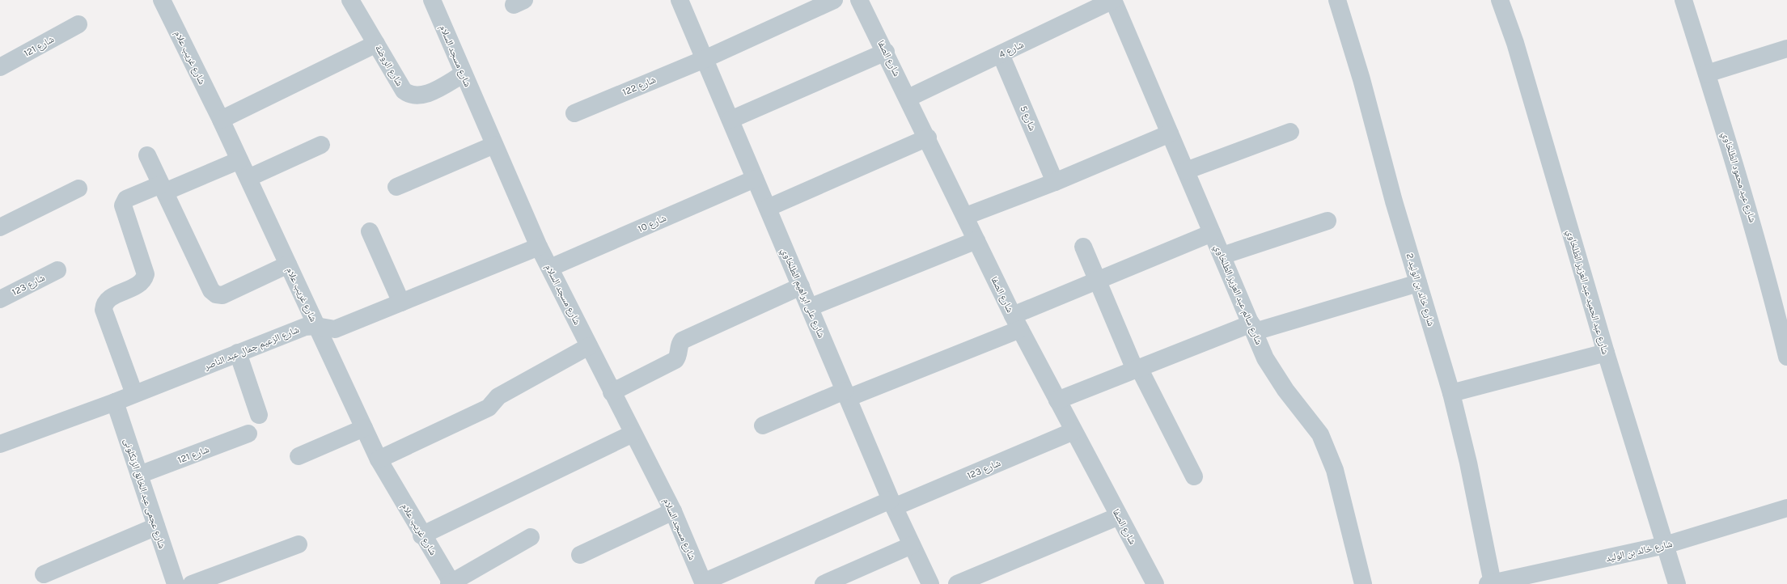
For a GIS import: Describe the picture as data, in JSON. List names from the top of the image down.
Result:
{
  "streets": {
    "street": [
      "شارع 121",
      "شارع 4",
      "شارع مسجد السلام",
      "شارع غريب علام",
      "شارع الصفا",
      "شارع الروضة",
      "شارع 122",
      "شارع 5",
      "شارع عيد محمود الطلخاوي",
      "شارع 10",
      "شارع 123",
      "شارع خالد بن الوليد 2",
      "شارع عبد الحميد عبد العزيز الطلخاوي",
      "شارع على ابراهيم الطلخاوي",
      "شارع سالم عبد العزيز الطلخاوي",
      "شارع الزعيم جمال عبد الناصر",
      "شارع عجمى عبد الخالق الزنكلونى",
      "شارع خالد بن الوليد"
    ]
  },
  "crossings": [
    ["شارع 121", "شارع عجمى عبد الخالق الزنكلونى"],
    ["شارع 4", "شارع الصفا"],
    ["شارع 4", "شارع 5"],
    ["شارع 4", "شارع سالم عبد العزيز الطلخاوي"],
    ["شارع مسجد السلام", "شارع الروضة"],
    ["شارع مسجد السلام", "شارع 10"],
    ["شارع مسجد السلام", "شارع 123"],
    ["شارع مسجد السلام", "شارع الزعيم جمال عبد الناصر"],
    ["شارع غريب علام", "شارع الزعيم جمال عبد الناصر"],
    ["شارع الصفا", "شارع 123"],
    ["شارع 122", "شارع على ابراهيم الطلخاوي"],
    ["شارع 10", "شارع على ابراهيم الطلخاوي"],
    ["شارع 123", "شارع على ابراهيم الطلخاوي"],
    ["شارع خالد بن الوليد 2", "شارع خالد بن الوليد"],
    ["شارع عبد الحميد عبد العزيز الطلخاوي", "شارع خالد بن الوليد"],
    ["شارع الزعيم جمال عبد الناصر", "شارع عجمى عبد الخالق الزنكلونى"]
  ]
}
